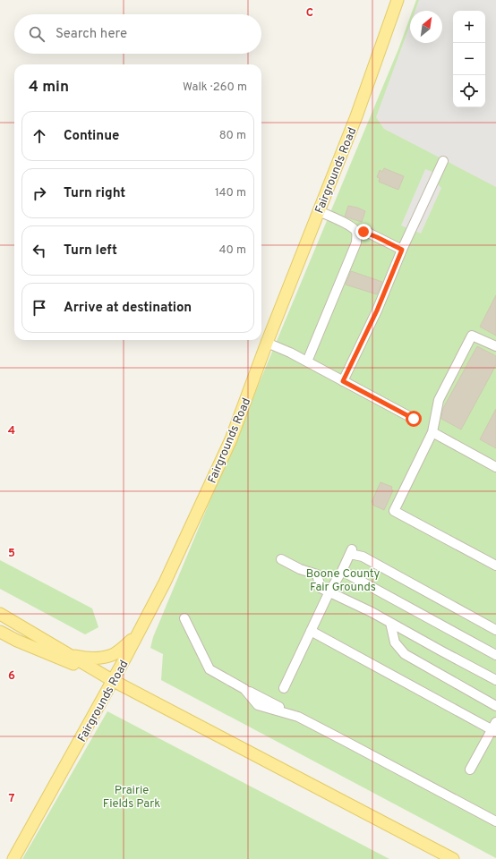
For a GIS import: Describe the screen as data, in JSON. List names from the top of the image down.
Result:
{
  "streets": {
    "main road": ["Fairgrounds Road"]
  },
  "parks": ["Boone County Fair Grounds", "Prairie Fields Park"],
  "north": "top right",
  "page": {
    "map_buttons": ["+", "−"],
    "search": "Search here",
    "heading": ["4 min", "Walk · 260 m"],
    "list": [
      ["Continue", "80 m"],
      ["Turn right", "140 m"],
      ["Turn left", "40 m"],
      "Arrive at destination"
    ]
  },
  "grid": {
    "columns": ["C"],
    "rows": [
      "4",
      "5",
      "6",
      "7"
    ]
  }
}
